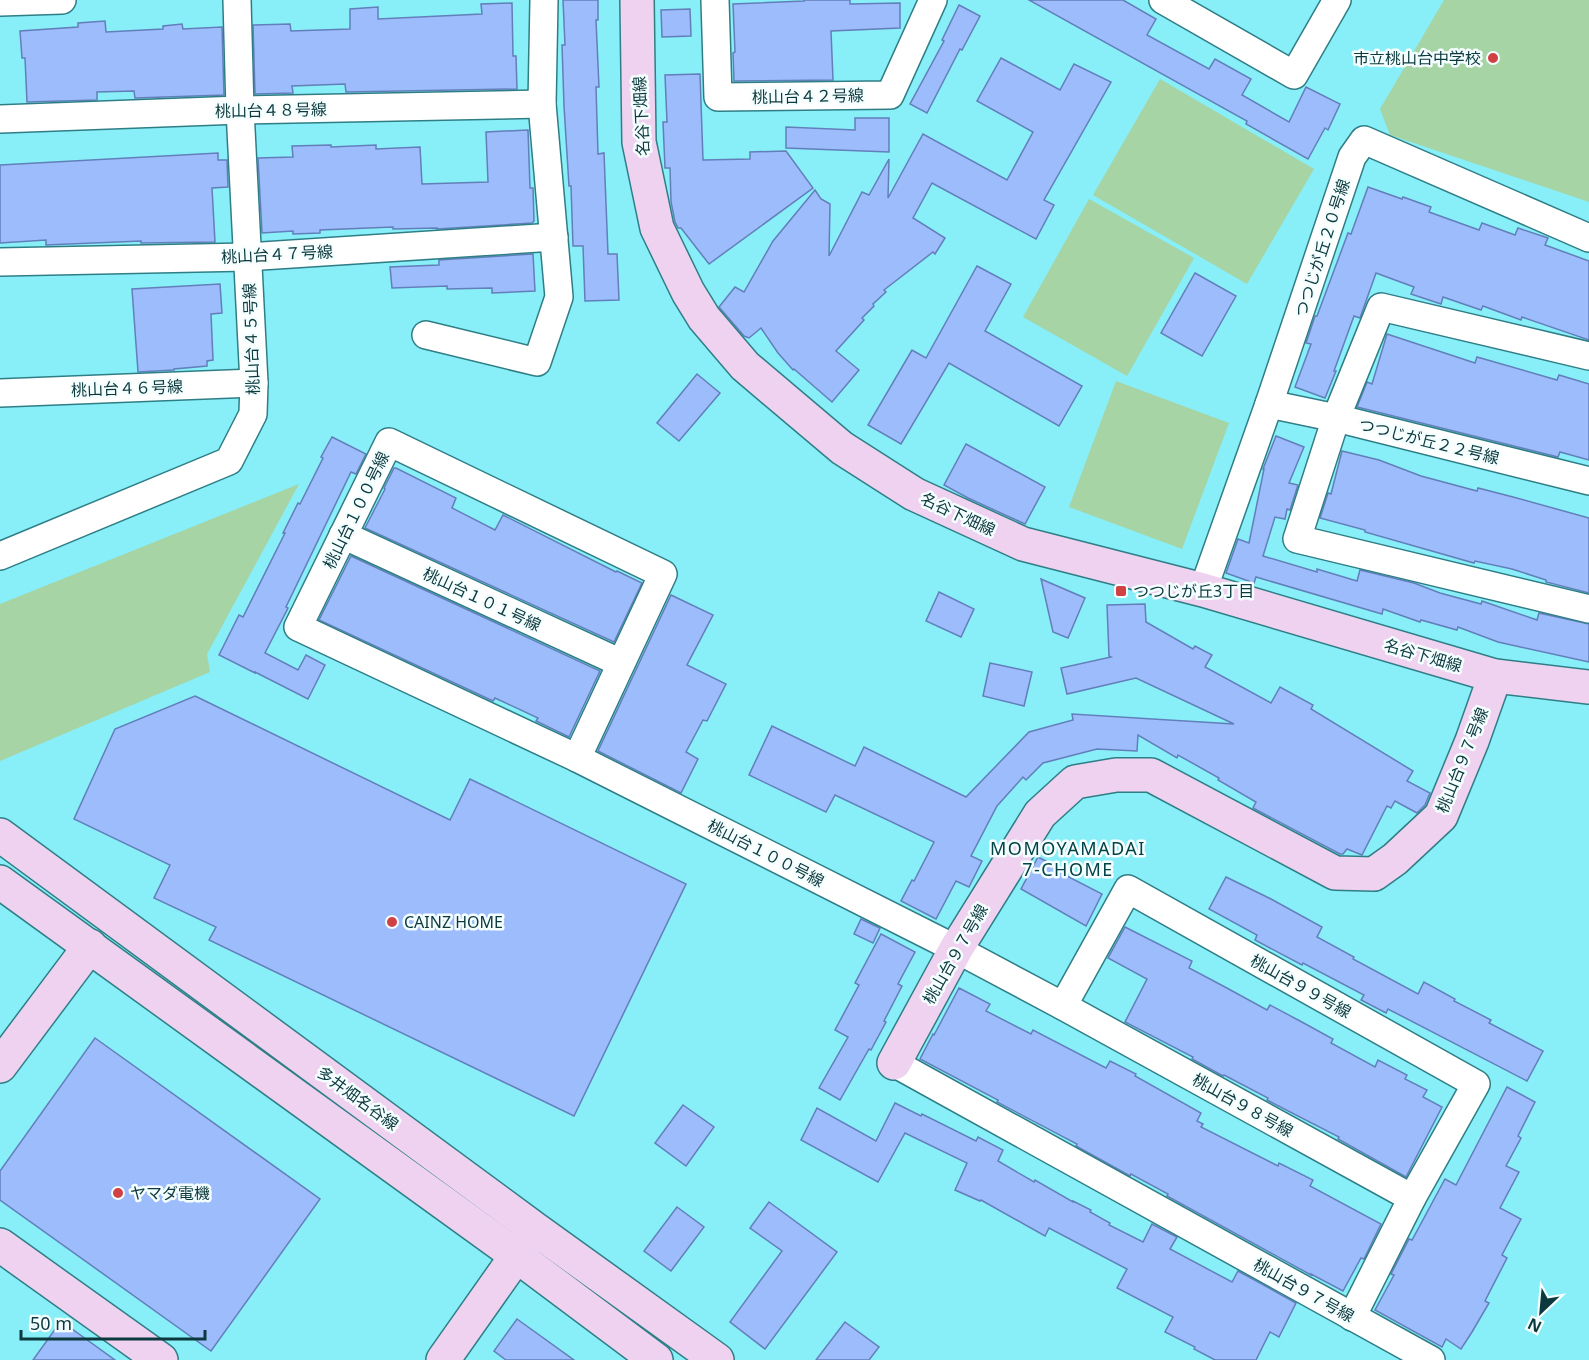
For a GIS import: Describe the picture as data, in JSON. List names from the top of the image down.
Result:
{
  "streets": {
    "street": [
      "桃山台４２号線",
      "桃山台４８号線",
      "名谷下畑線",
      "つつじが丘２０号線",
      "桃山台４７号線",
      "桃山台４５号線",
      "桃山台４６号線",
      "つつじが丘２２号線",
      "桃山台１００号線",
      "桃山台１０１号線",
      "桃山台９７号線",
      "桃山台９９号線",
      "多井畑名谷線",
      "桃山台９８号線"
    ]
  },
  "crossings": [
    ["桃山台４８号線", "桃山台４５号線"],
    ["名谷下畑線", "つつじが丘２０号線"],
    ["名谷下畑線", "桃山台９７号線"],
    ["つつじが丘２０号線", "つつじが丘２２号線"],
    ["桃山台４７号線", "桃山台４５号線"],
    ["桃山台４５号線", "桃山台４６号線"],
    ["桃山台１００号線", "桃山台１０１号線"],
    ["桃山台１００号線", "桃山台９７号線"],
    ["桃山台１００号線", "桃山台９８号線"],
    ["桃山台９７号線", "桃山台９８号線"],
    ["桃山台９９号線", "桃山台９８号線"]
  ],
  "districts": ["MOMOYAMADAI 7-CHOME"],
  "places": {
    "other": ["市立桃山台中学校", "CAINZ HOME", "ヤマダ電機"],
    "transit": ["つつじが丘3丁目"]
  },
  "scale_bar": "50 m",
  "north": "bottom left"
}
